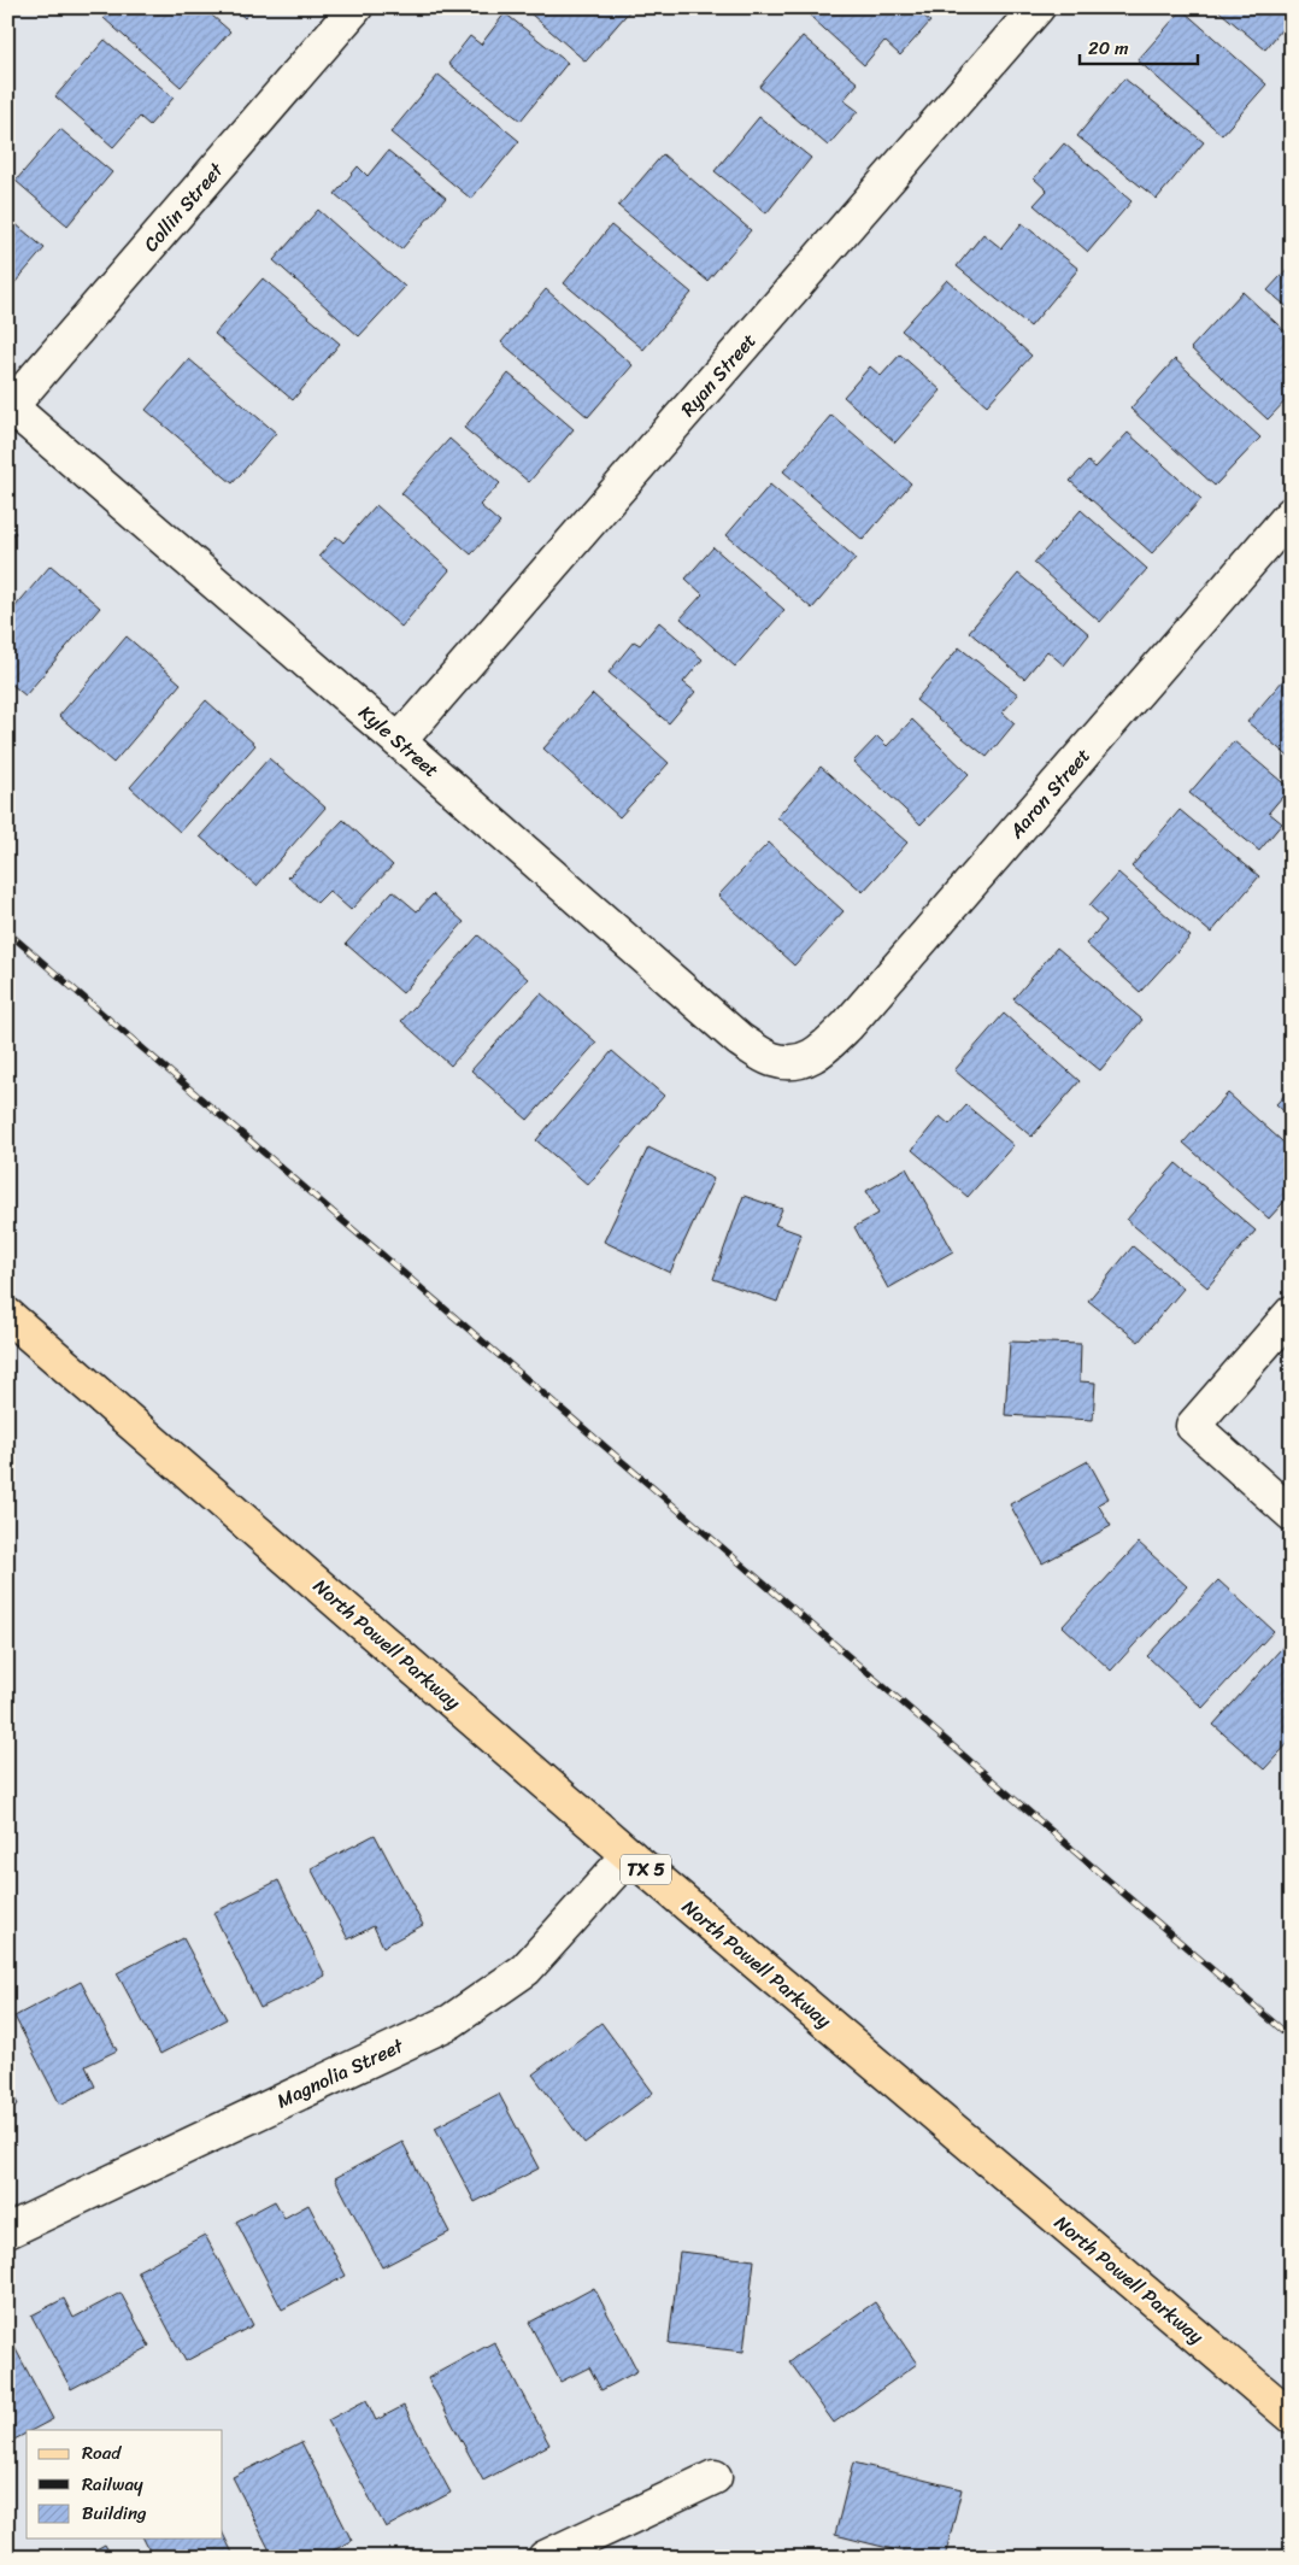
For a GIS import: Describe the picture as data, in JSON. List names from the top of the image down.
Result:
{
  "streets": {
    "main road": ["North Powell Parkway", "TX 5"],
    "street": [
      "Collin Street",
      "Ryan Street",
      "Kyle Street",
      "Aaron Street",
      "Magnolia Street"
    ]
  },
  "crossings": [
    ["Collin Street", "Kyle Street"],
    ["Ryan Street", "Kyle Street"],
    ["Kyle Street", "Aaron Street"],
    ["North Powell Parkway", "Magnolia Street"]
  ],
  "legend": ["Road", "Railway", "Building"],
  "scale_bar": "20 m"
}
